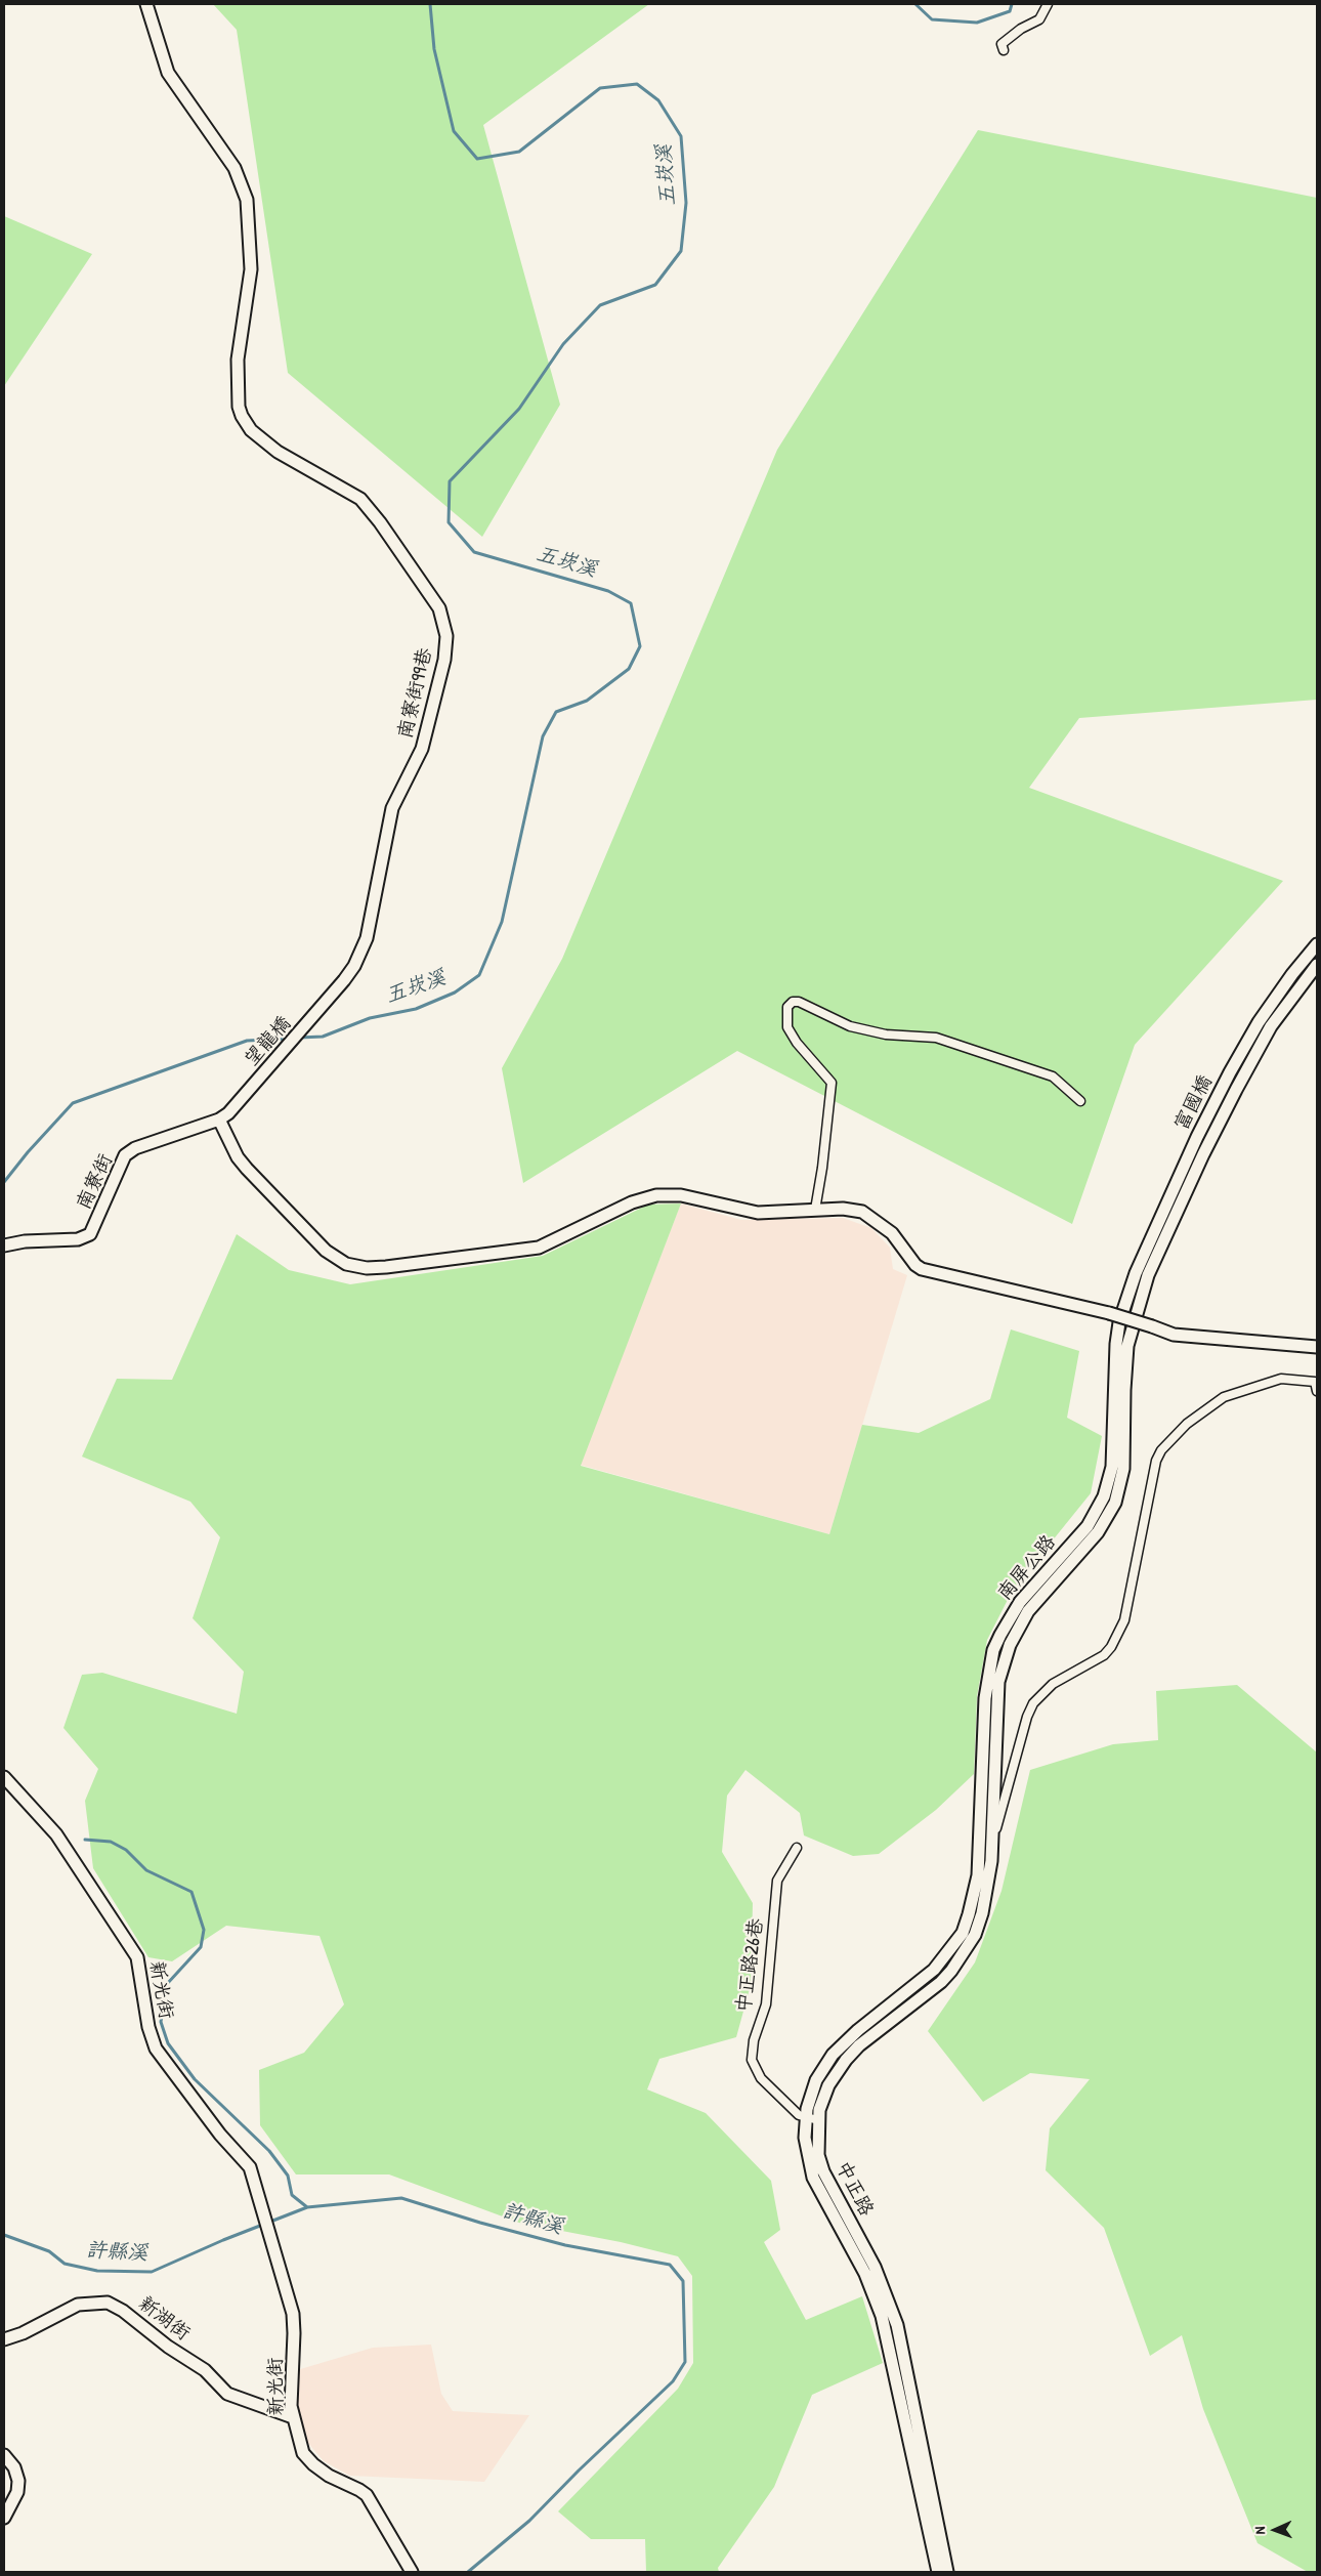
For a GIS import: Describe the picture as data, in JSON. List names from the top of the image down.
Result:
{
  "streets": {
    "street": [
      "南寮街99巷",
      "望龍橋",
      "富國橋",
      "南寮街",
      "南屏公路",
      "中正路26巷",
      "新光街",
      "中正路",
      "新湖街"
    ]
  },
  "crossings": [
    ["南寮街99巷", "望龍橋"],
    ["望龍橋", "南寮街"],
    ["富國橋", "南屏公路"],
    ["南屏公路", "中正路"],
    ["中正路26巷", "中正路"],
    ["新光街", "新湖街"]
  ],
  "water": ["五崁溪", "許縣溪"],
  "north": "left"
}
